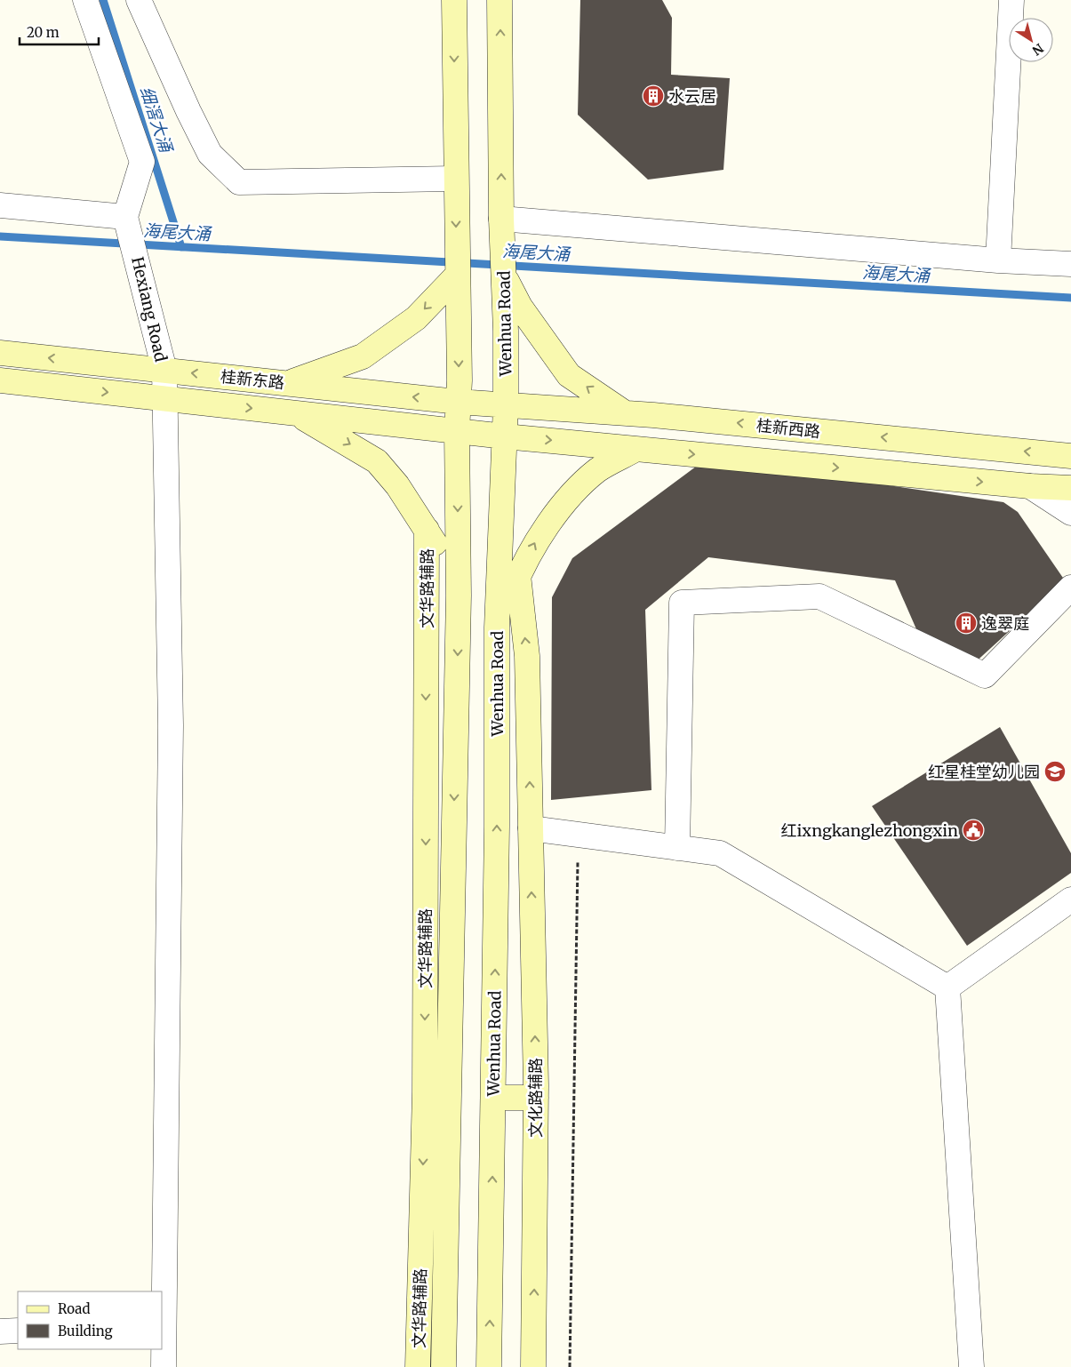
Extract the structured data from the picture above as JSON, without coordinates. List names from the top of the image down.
{
  "streets": {
    "street": [
      "Hexiang Road",
      "Wenhua Road",
      "桂新东路",
      "桂新西路",
      "文华路辅路",
      "文化路辅路"
    ]
  },
  "crossings": [
    ["Hexiang Road", "桂新东路"],
    ["Wenhua Road", "桂新东路"],
    ["Wenhua Road", "桂新西路"],
    ["桂新东路", "桂新西路"]
  ],
  "water": ["细滘大涌", "海尾大涌"],
  "places": {
    "building": ["水云居", "逸翠庭"],
    "school or university": ["红星桂堂幼儿园"],
    "public building": ["红ixngkanglezhongxin"]
  },
  "legend": ["Road", "Building"],
  "scale_bar": "20 m",
  "north": "bottom right"
}
